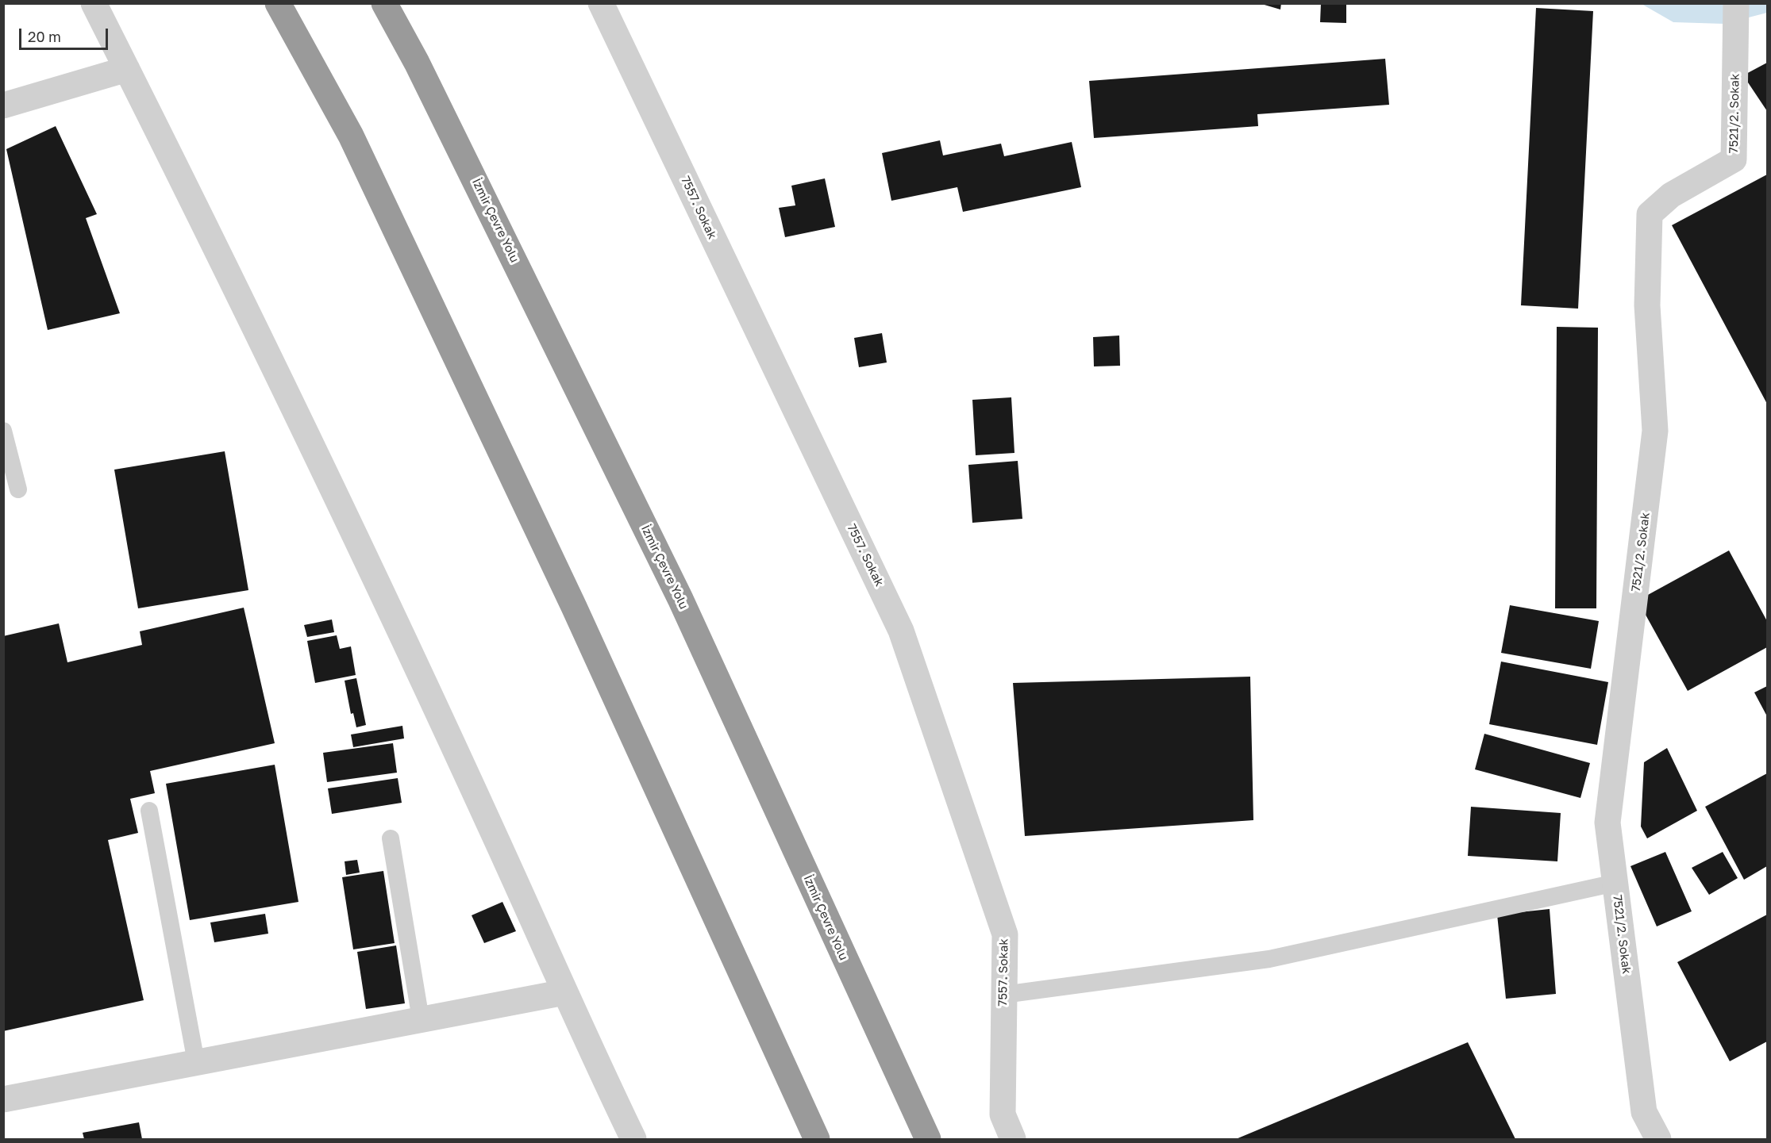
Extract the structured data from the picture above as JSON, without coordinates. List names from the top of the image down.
{
  "streets": {
    "highway": ["İzmir Çevre Yolu"],
    "street": ["7521/2. Sokak", "7557. Sokak"]
  },
  "scale_bar": "20 m"
}
